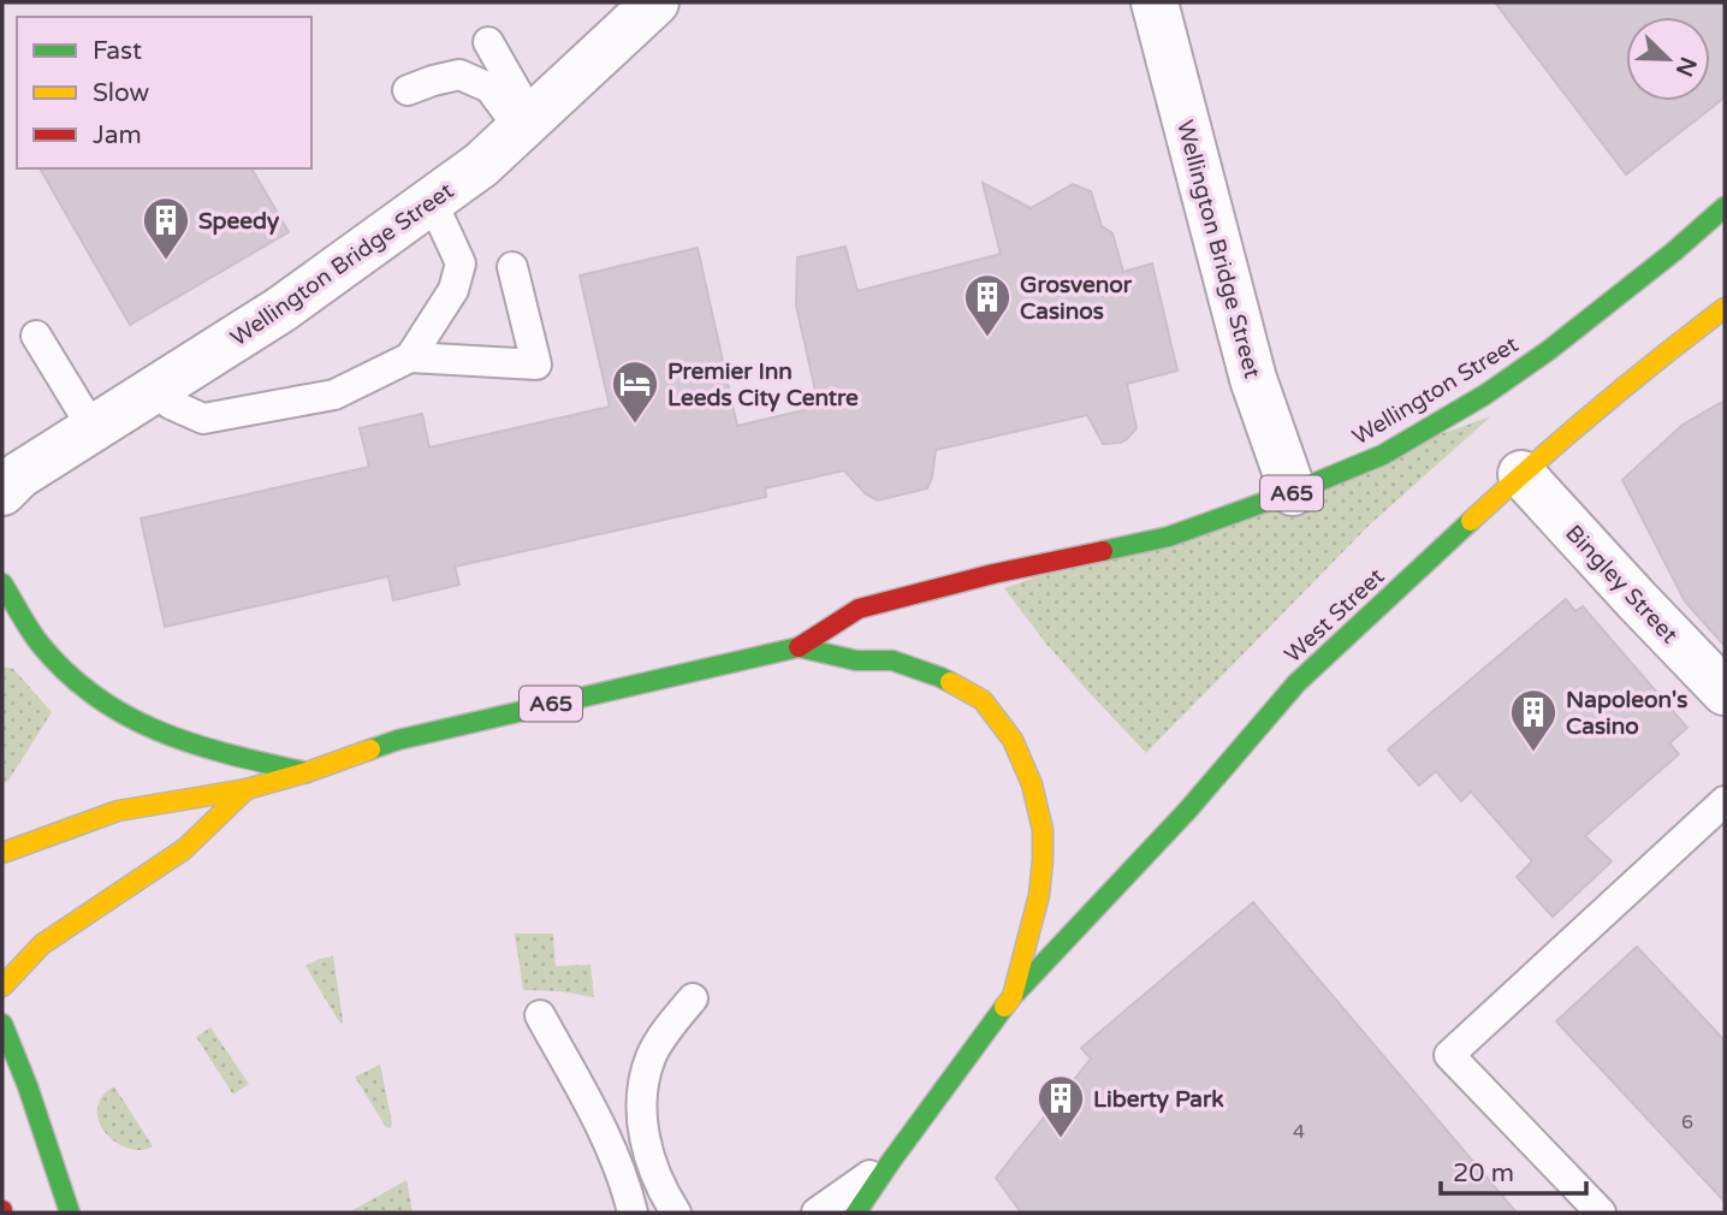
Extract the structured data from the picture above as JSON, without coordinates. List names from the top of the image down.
{
  "streets": {
    "main road": ["Wellington Street", "A65", "West Street"],
    "street": ["Wellington Bridge Street", "Bingley Street"]
  },
  "crossings": [
    ["Wellington Bridge Street", "Wellington Street"],
    ["Wellington Street", "A65"],
    ["A65", "West Street"],
    ["Bingley Street", "West Street"]
  ],
  "places": {
    "building": [
      "Speedy",
      "Grosvenor Casinos",
      "Napoleon's Casino",
      "Liberty Park"
    ],
    "hotel": ["Premier Inn Leeds City Centre"]
  },
  "house_numbers": ["6", "4"],
  "legend": ["Fast", "Slow", "Jam"],
  "scale_bar": "20 m",
  "north": "bottom right"
}
